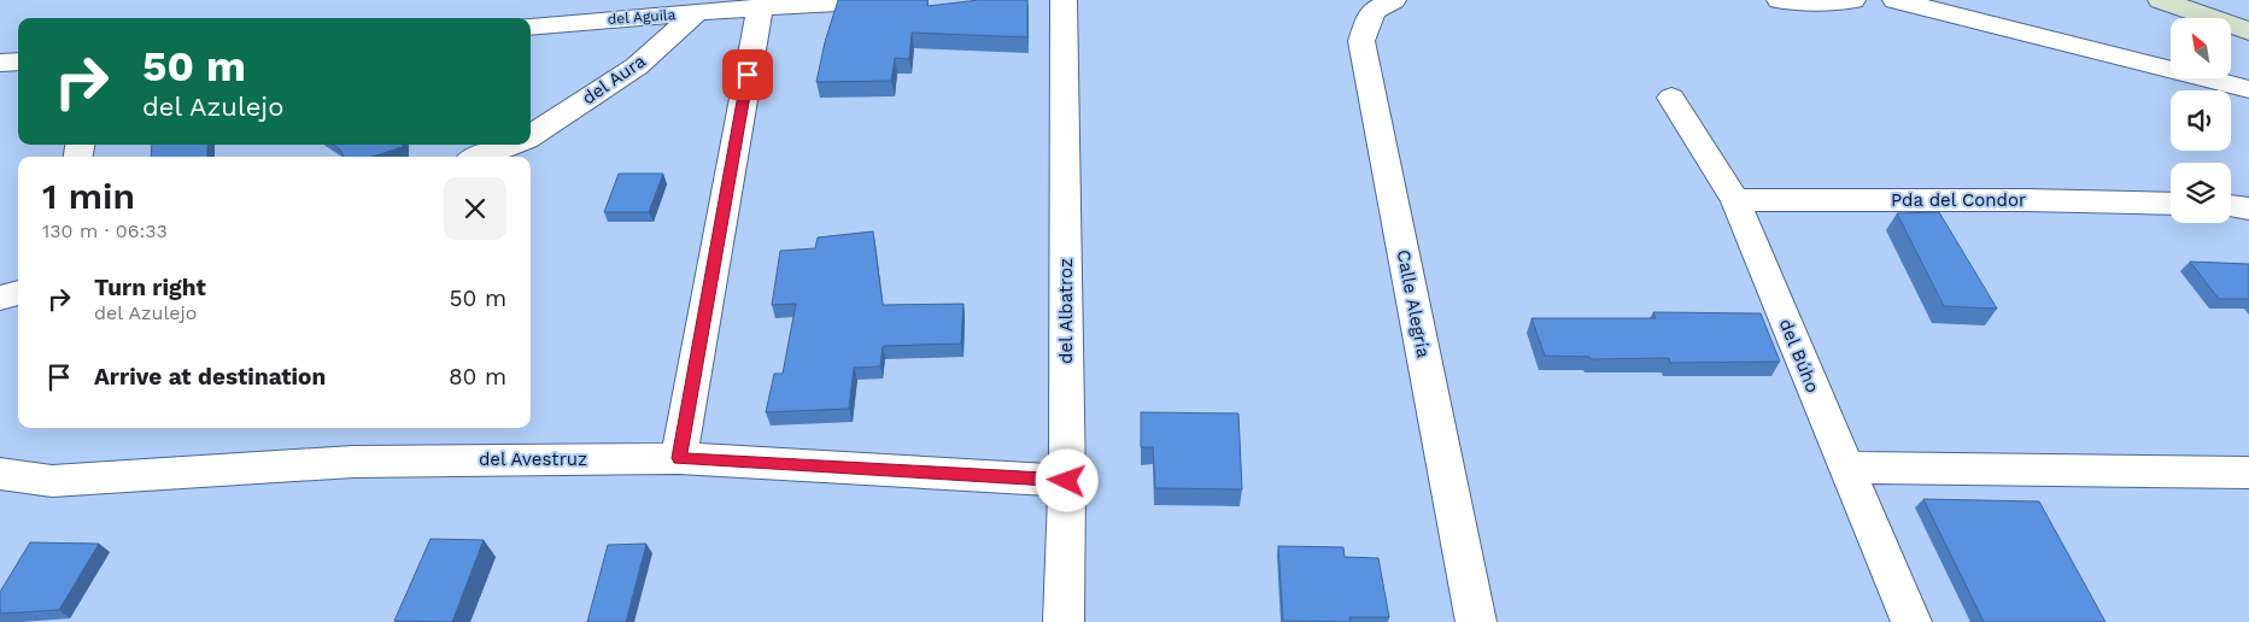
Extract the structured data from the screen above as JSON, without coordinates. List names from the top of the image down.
{
  "streets": {
    "street": [
      "del Aguila",
      "del Aura",
      "Pda del Condor",
      "Calle Alegría",
      "del Albatroz",
      "del Búho",
      "del Avestruz"
    ]
  },
  "crossings": [
    ["del Aguila", "del Aura"],
    ["Pda del Condor", "del Búho"],
    ["del Albatroz", "del Avestruz"]
  ],
  "north": "top left",
  "page": {
    "turn": ["50 m", "del Azulejo"],
    "heading": ["1 min", "130 m · 06:33"],
    "list": [
      {
        "name": "Turn right",
        "note": "del Azulejo",
        "value": "50 m"
      },
      {
        "name": "Arrive at destination",
        "value": "80 m"
      }
    ]
  }
}
